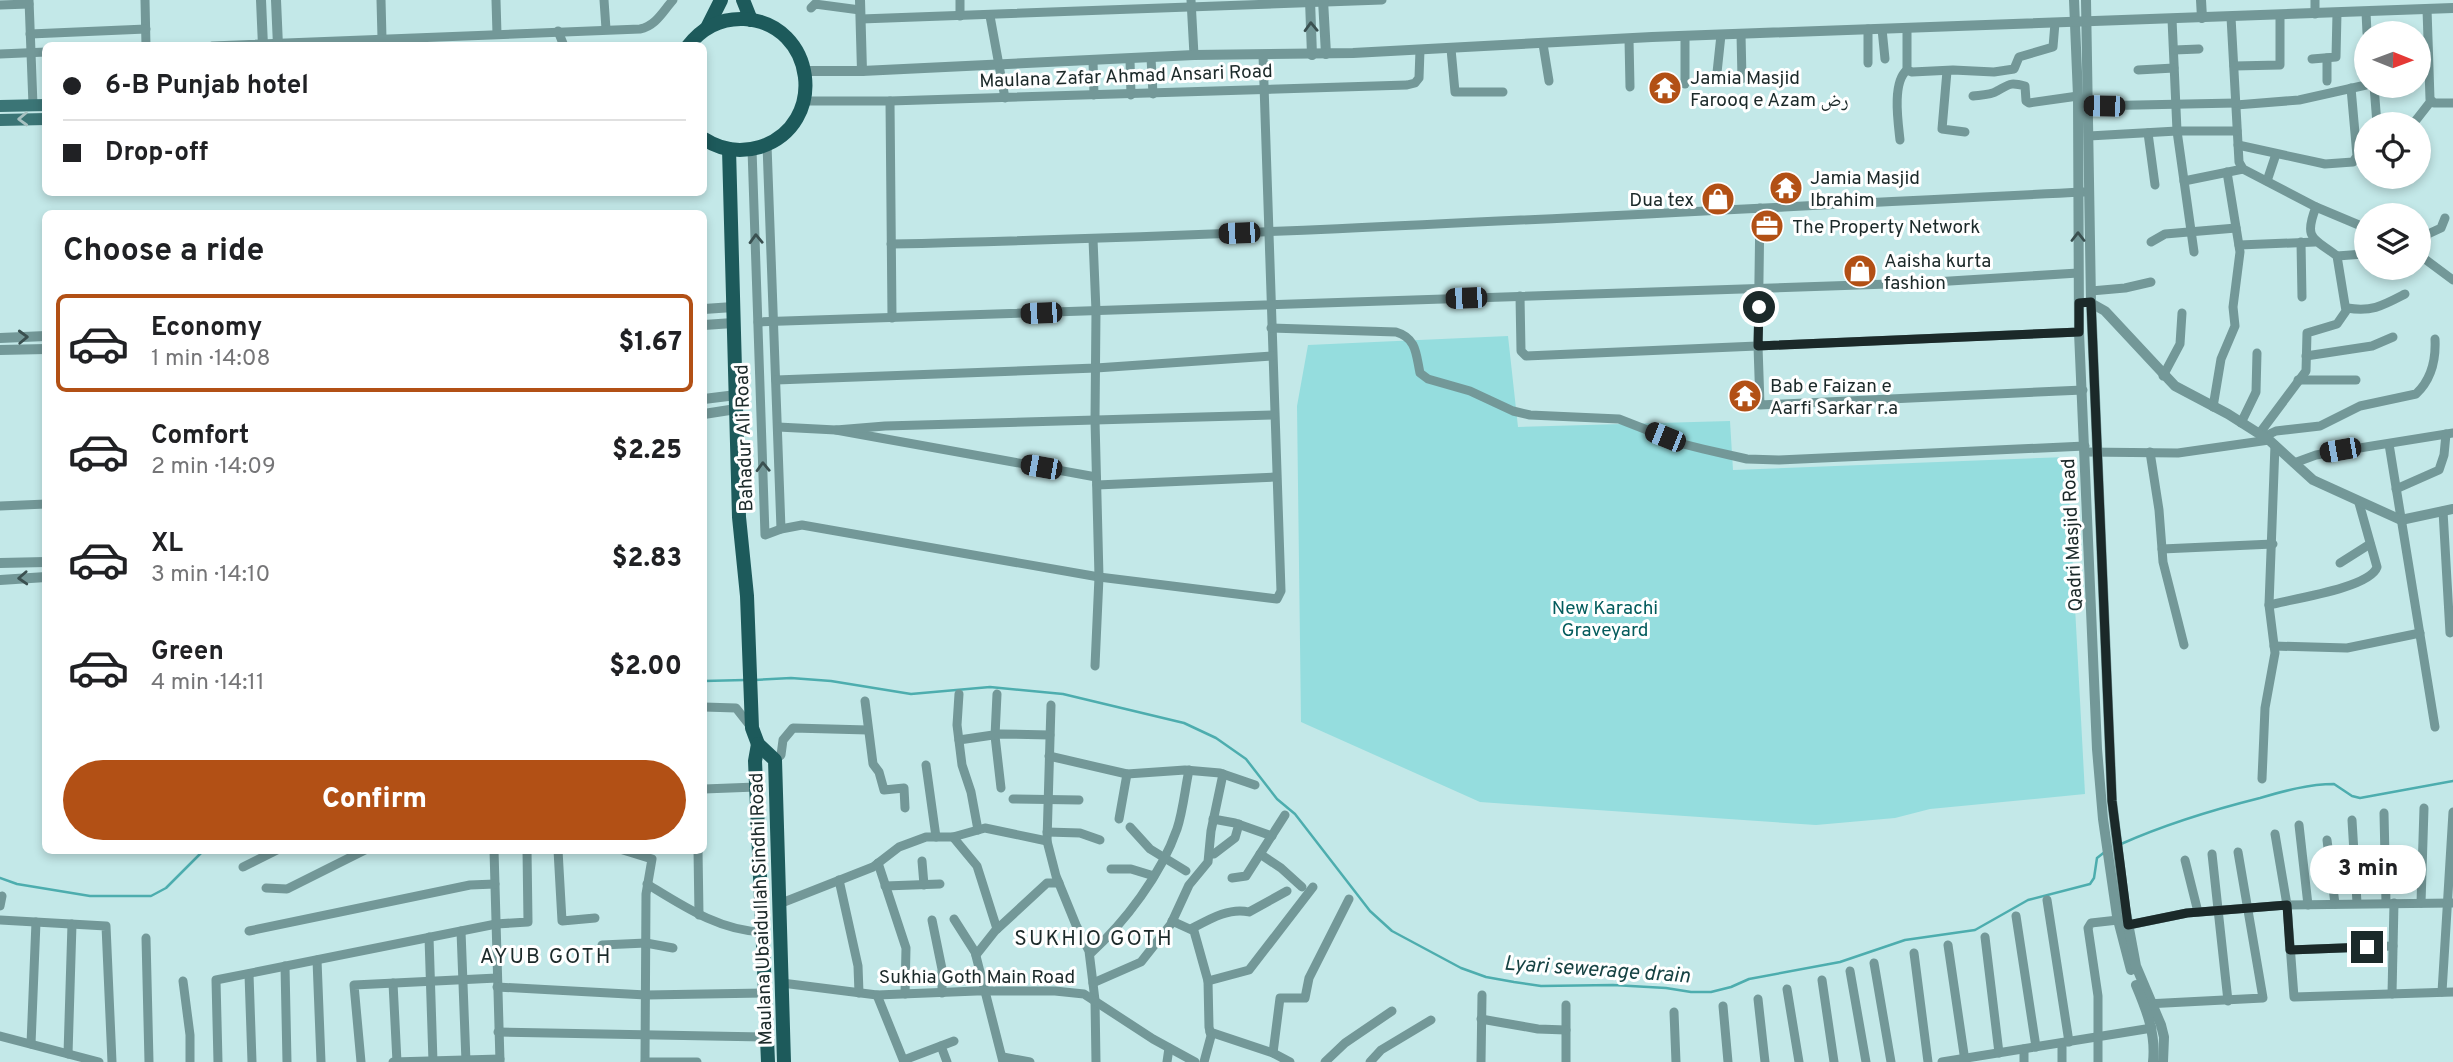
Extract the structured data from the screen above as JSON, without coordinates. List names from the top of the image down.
{
  "streets": {
    "main road": ["Maulana Ubaidullah Sindhi Road"],
    "street": [
      "Maulana Zafar Ahmad Ansari Road",
      "Bahadur Ali Road",
      "Qadri Masjid Road",
      "Sukhia Goth Main Road"
    ]
  },
  "crossings": [
    ["Maulana Zafar Ahmad Ansari Road", "Qadri Masjid Road"],
    ["Maulana Ubaidullah Sindhi Road", "Sukhia Goth Main Road"]
  ],
  "districts": ["SUKHIO GOTH", "AYUB GOTH"],
  "water": ["Lyari sewerage drain"],
  "parks": ["New Karachi Graveyard"],
  "places": {
    "temple": ["Jamia Masjid Farooq e Azam رض", "Jamia Masjid Ibrahim", "Bab e Faizan e Aarfi Sarkar r.a"],
    "shop": ["Dua tex", "Aaisha kurta fashion"],
    "office": ["The Property Network"]
  },
  "north": "right",
  "page": {
    "banner": ["6-B Punjab hotel", "Drop-off"],
    "heading": "Choose a ride",
    "list": [
      {
        "name": "Economy",
        "note": "1 min · 14:08",
        "value": "$1.67"
      },
      {
        "name": "Comfort",
        "note": "2 min · 14:09",
        "value": "$2.25"
      },
      {
        "name": "XL",
        "note": "3 min · 14:10",
        "value": "$2.83"
      },
      {
        "name": "Green",
        "note": "4 min · 14:11",
        "value": "$2.00"
      }
    ],
    "buttons": "Confirm",
    "bubble": "3 min"
  }
}
